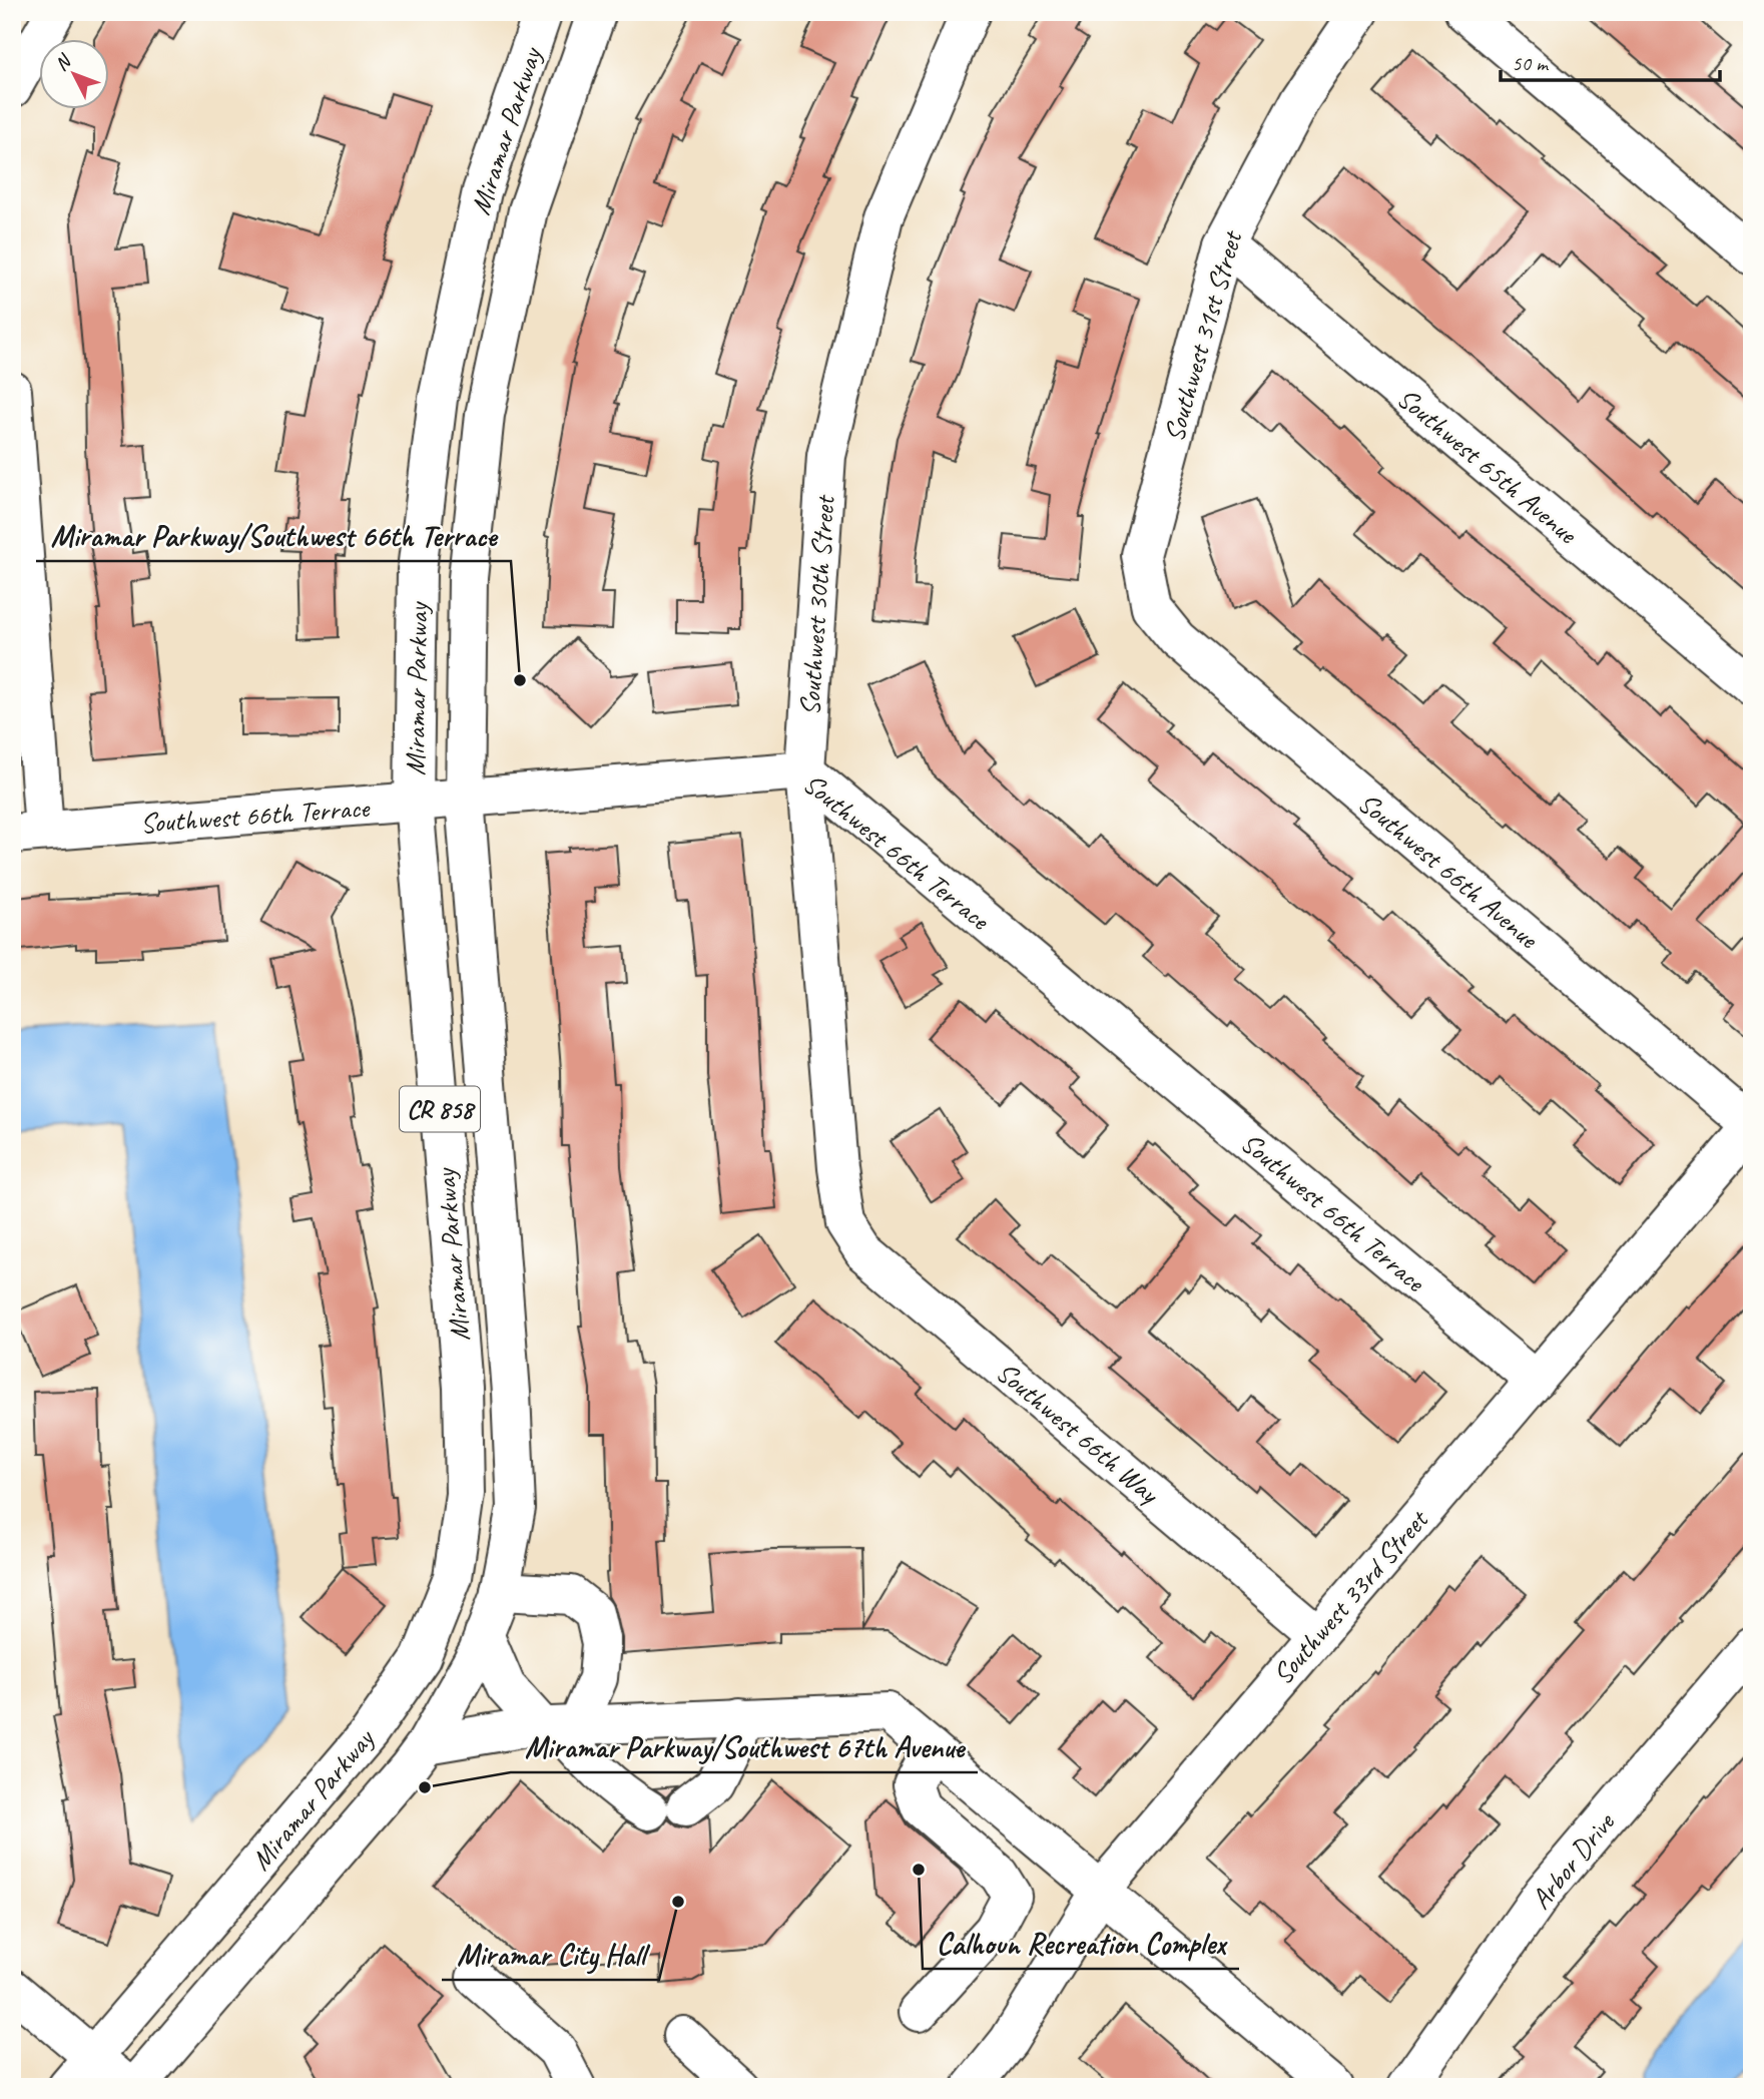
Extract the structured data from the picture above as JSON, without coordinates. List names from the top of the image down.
{
  "streets": {
    "street": [
      "Miramar Parkway",
      "Southwest 31st Street",
      "Southwest 65th Avenue",
      "Southwest 30th Street",
      "Southwest 66th Terrace",
      "Southwest 66th Avenue",
      "CR 858",
      "Southwest 66th Way",
      "Southwest 33rd Street",
      "Arbor Drive"
    ]
  },
  "crossings": [
    ["Miramar Parkway", "Southwest 66th Terrace"],
    ["Southwest 31st Street", "Southwest 65th Avenue"],
    ["Southwest 31st Street", "Southwest 66th Avenue"],
    ["Southwest 30th Street", "Southwest 66th Terrace"],
    ["Southwest 30th Street", "Southwest 66th Way"],
    ["Southwest 66th Terrace", "Southwest 33rd Street"],
    ["Southwest 66th Avenue", "Southwest 33rd Street"],
    ["Southwest 66th Way", "Southwest 33rd Street"]
  ],
  "places": [
    "Miramar Parkway/Southwest 66th Terrace",
    "Miramar Parkway/Southwest 67th Avenue",
    "Calhoun Recreation Complex",
    "Miramar City Hall"
  ],
  "scale_bar": "50 m",
  "north": "top left"
}
